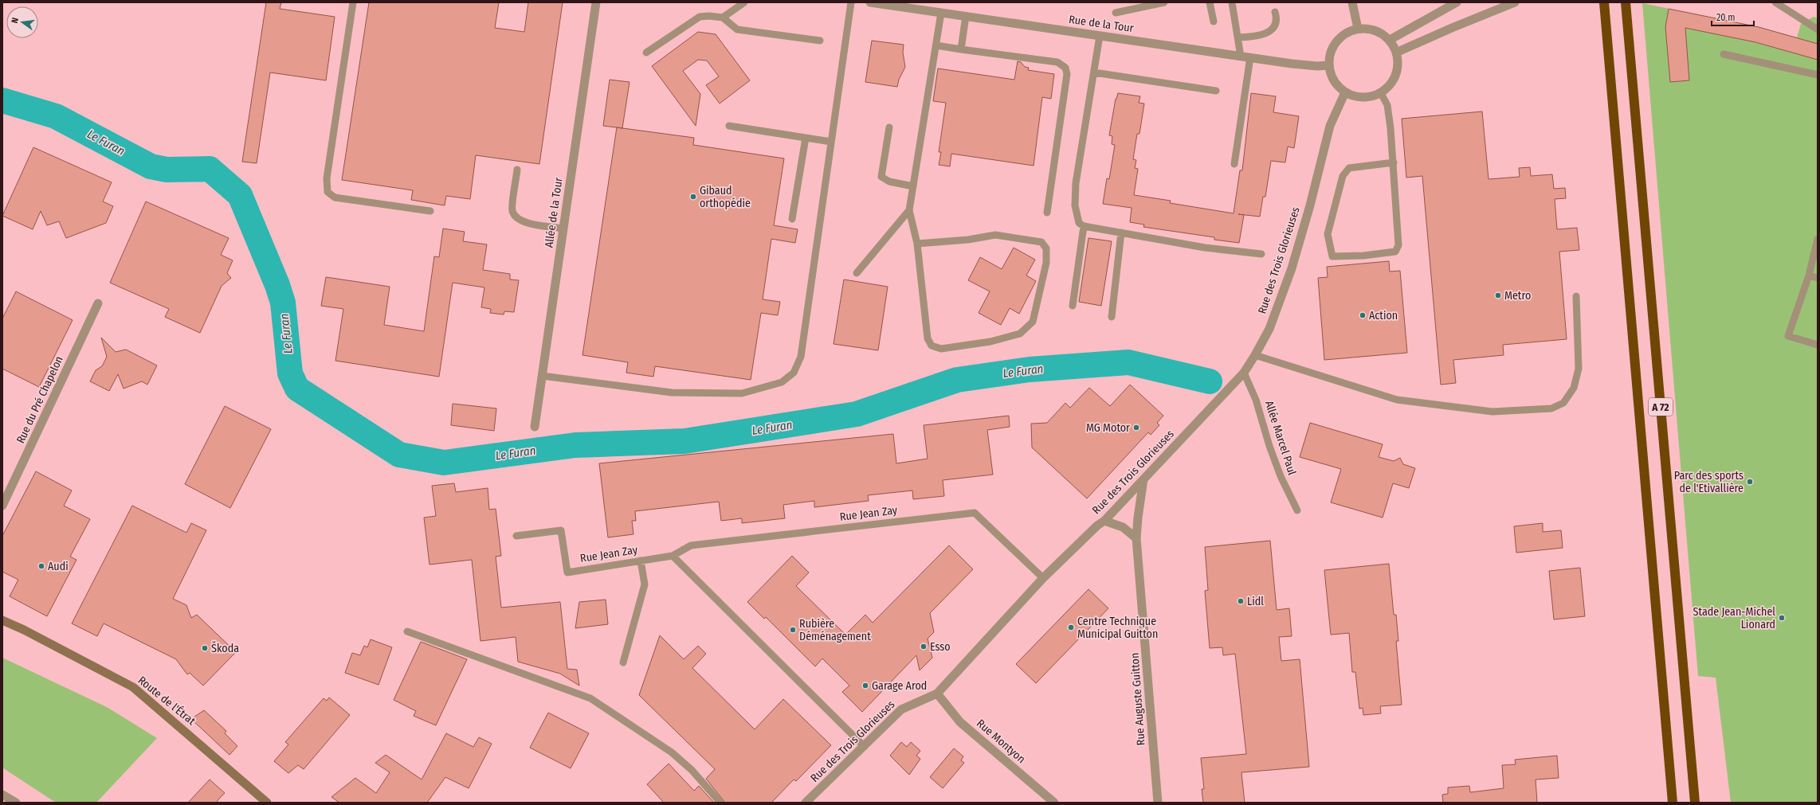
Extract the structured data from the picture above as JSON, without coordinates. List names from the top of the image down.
{
  "streets": {
    "highway": ["A 72"],
    "main road": ["Route de l'Étrat"],
    "street": [
      "Rue de la Tour",
      "Allée de la Tour",
      "Rue des Trois Glorieuses",
      "Rue du Pré Chapelon",
      "Rue Auguste Guitton",
      "Rue Montyon"
    ],
    "lane": ["Allée Marcel Paul", "Rue Jean Zay"]
  },
  "crossings": [
    ["Rue de la Tour", "Rue des Trois Glorieuses"],
    ["Rue des Trois Glorieuses", "Allée Marcel Paul"],
    ["Rue des Trois Glorieuses", "Rue Jean Zay"],
    ["Rue des Trois Glorieuses", "Rue Auguste Guitton"],
    ["Rue des Trois Glorieuses", "Rue Montyon"]
  ],
  "water": ["Le Furan"],
  "places": [
    "Gibaud orthopédie",
    "Metro",
    "Action",
    "MG Motor",
    "Parc des sports de l'Etivallière",
    "Audi",
    "Lidl",
    "Stade Jean-Michel Lionard",
    "Centre Technique Municipal Guitton",
    "Rubière Déménagement",
    "Esso",
    "Škoda",
    "Garage Arod"
  ],
  "scale_bar": "20 m",
  "north": "left"
}
